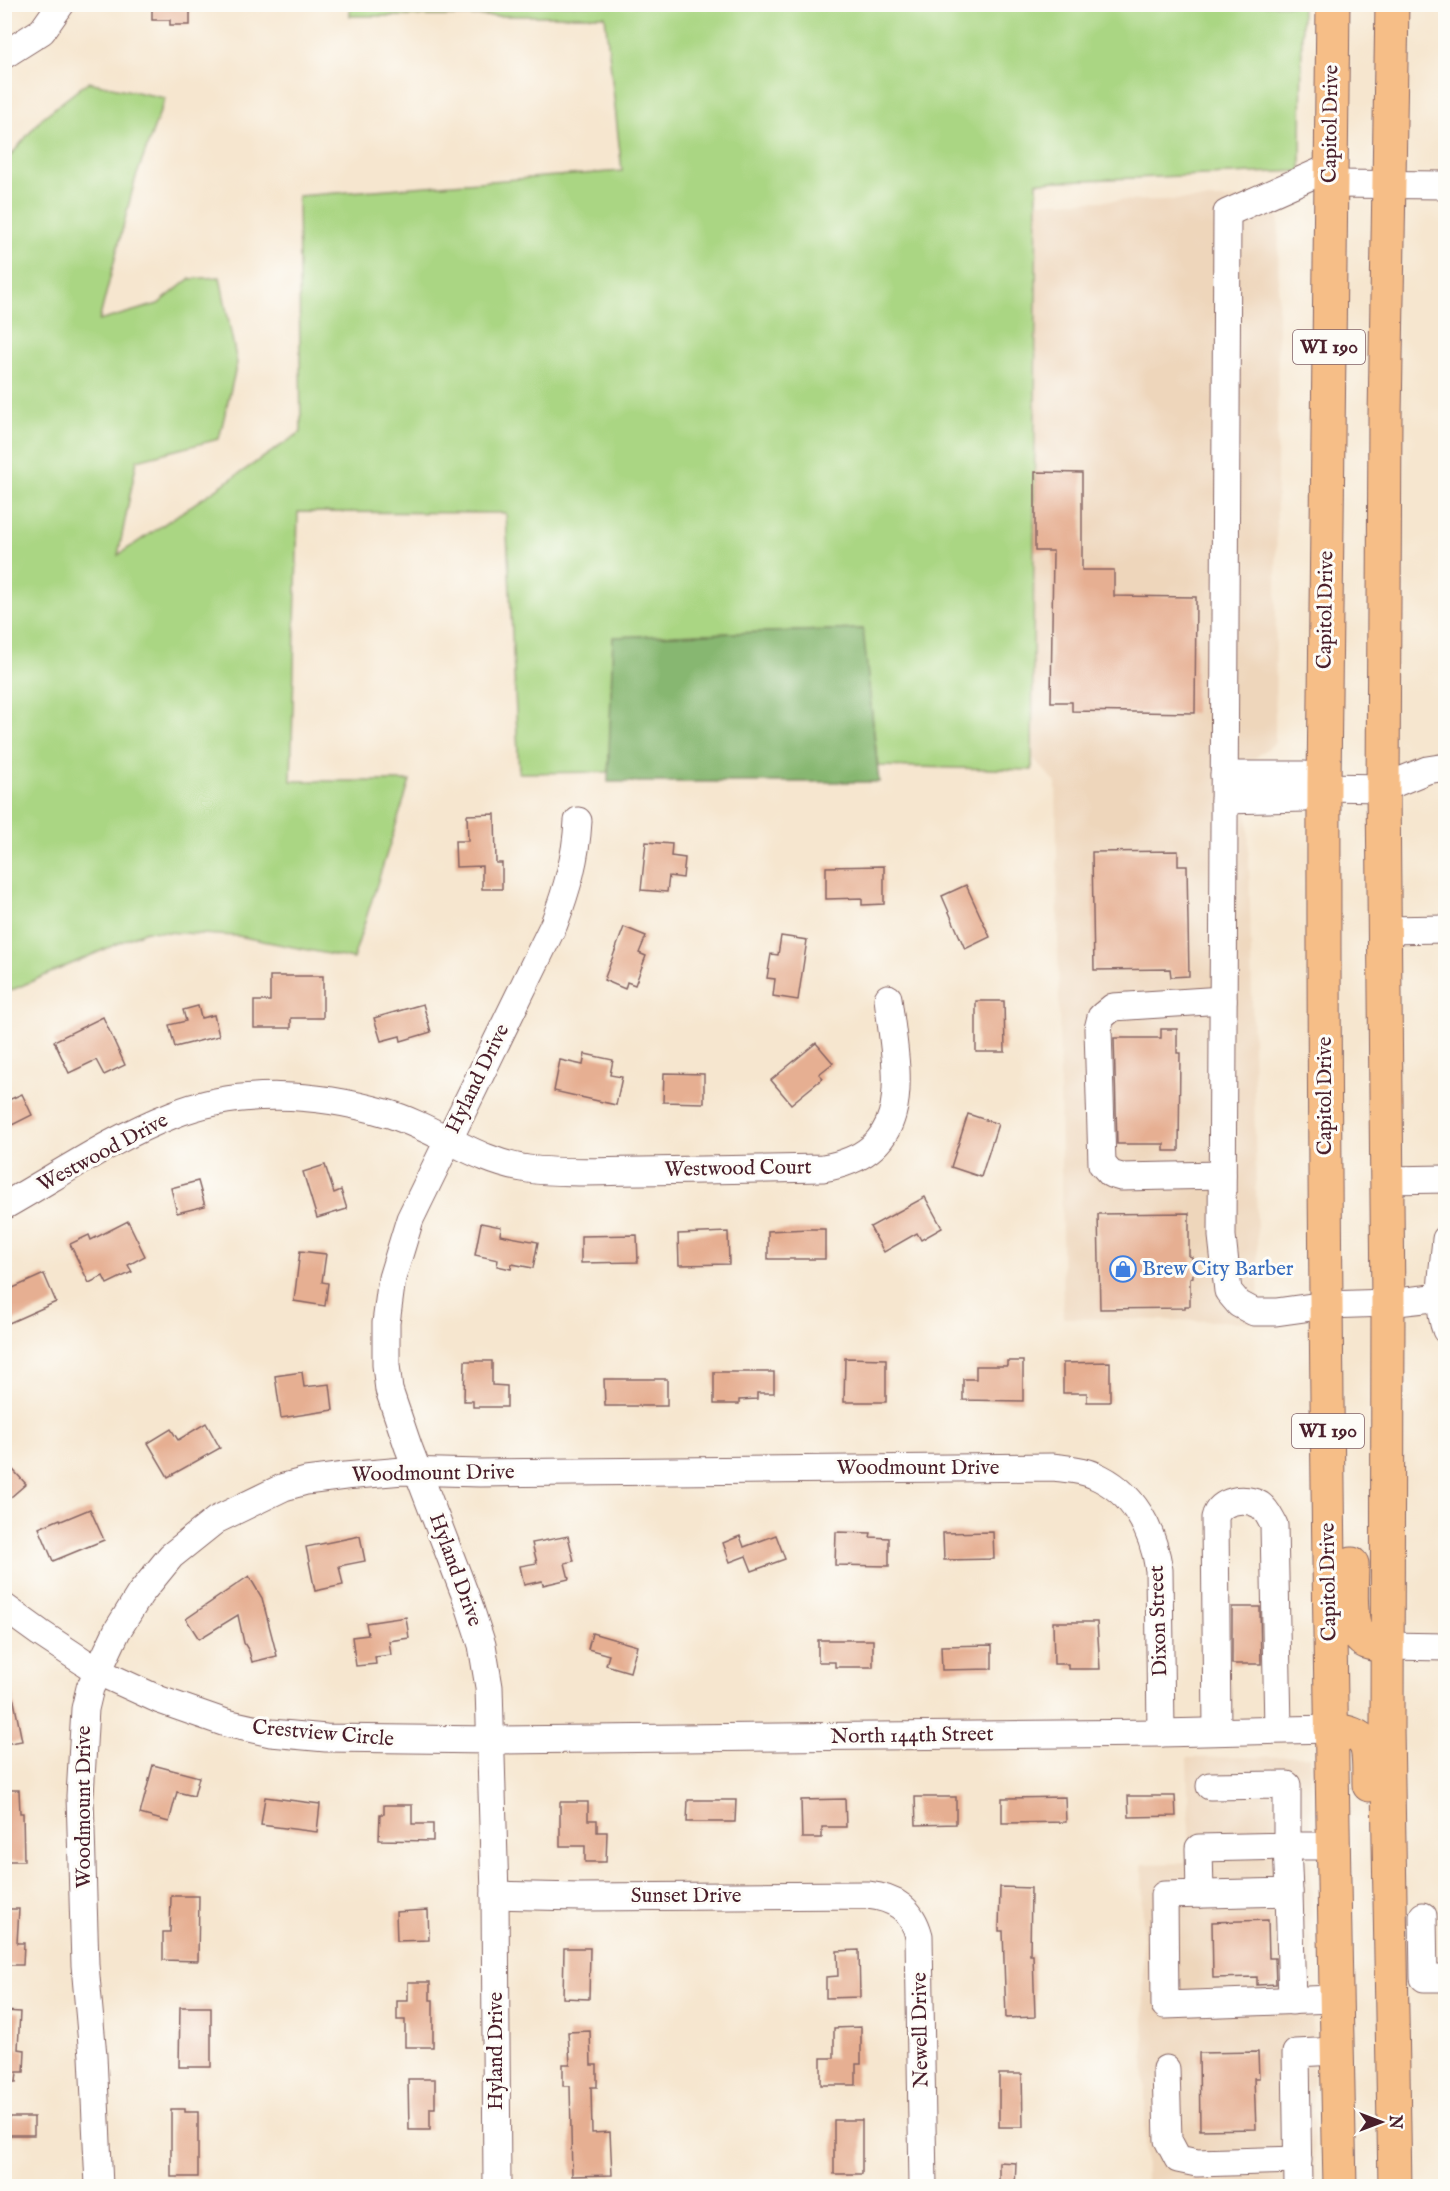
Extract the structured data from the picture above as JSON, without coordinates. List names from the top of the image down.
{
  "streets": {
    "main road": ["Capitol Drive", "WI 190"],
    "street": [
      "Hyland Drive",
      "Westwood Drive",
      "Westwood Court",
      "Woodmount Drive",
      "Dixon Street",
      "Crestview Circle",
      "North 144th Street",
      "Sunset Drive",
      "Newell Drive"
    ]
  },
  "crossings": [
    ["Capitol Drive", "North 144th Street"],
    ["Hyland Drive", "Westwood Drive"],
    ["Hyland Drive", "Westwood Court"],
    ["Hyland Drive", "Woodmount Drive"],
    ["Hyland Drive", "Crestview Circle"],
    ["Hyland Drive", "North 144th Street"],
    ["Hyland Drive", "Sunset Drive"],
    ["Westwood Drive", "Westwood Court"],
    ["Woodmount Drive", "Dixon Street"],
    ["Woodmount Drive", "Crestview Circle"],
    ["Dixon Street", "North 144th Street"],
    ["Crestview Circle", "North 144th Street"],
    ["Sunset Drive", "Newell Drive"]
  ],
  "places": {
    "shop": ["Brew City Barber"]
  },
  "north": "right"
}
